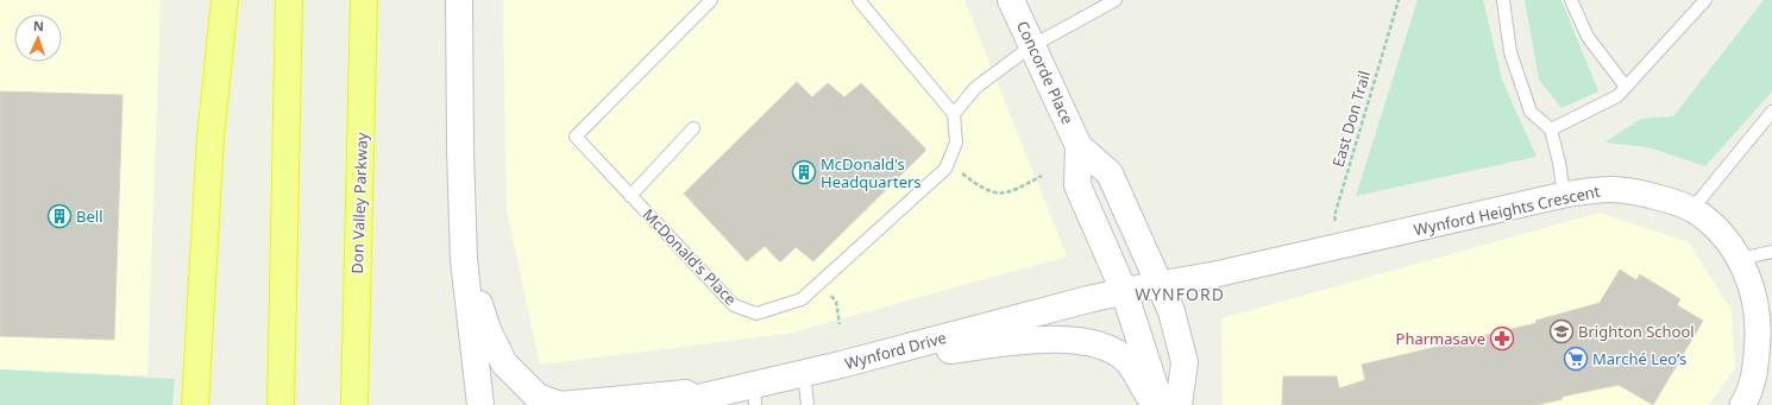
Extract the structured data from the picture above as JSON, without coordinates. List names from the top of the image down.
{
  "streets": {
    "highway": ["Don Valley Parkway"],
    "street": ["Concorde Place", "Wynford Heights Crescent", "Wynford Drive"],
    "lane": ["McDonald's Place"],
    "path": ["East Don Trail"]
  },
  "crossings": [
    ["Concorde Place", "Wynford Heights Crescent"],
    ["Concorde Place", "Wynford Drive"],
    ["East Don Trail", "Wynford Heights Crescent"],
    ["Wynford Heights Crescent", "Wynford Drive"]
  ],
  "districts": ["WYNFORD"],
  "places": {
    "building": ["McDonald's Headquarters", "Bell"],
    "school or university": ["Brighton School"],
    "pharmacy": ["Pharmasave"],
    "supermarket": ["Marché Leo’s"]
  },
  "north": "top"
}
